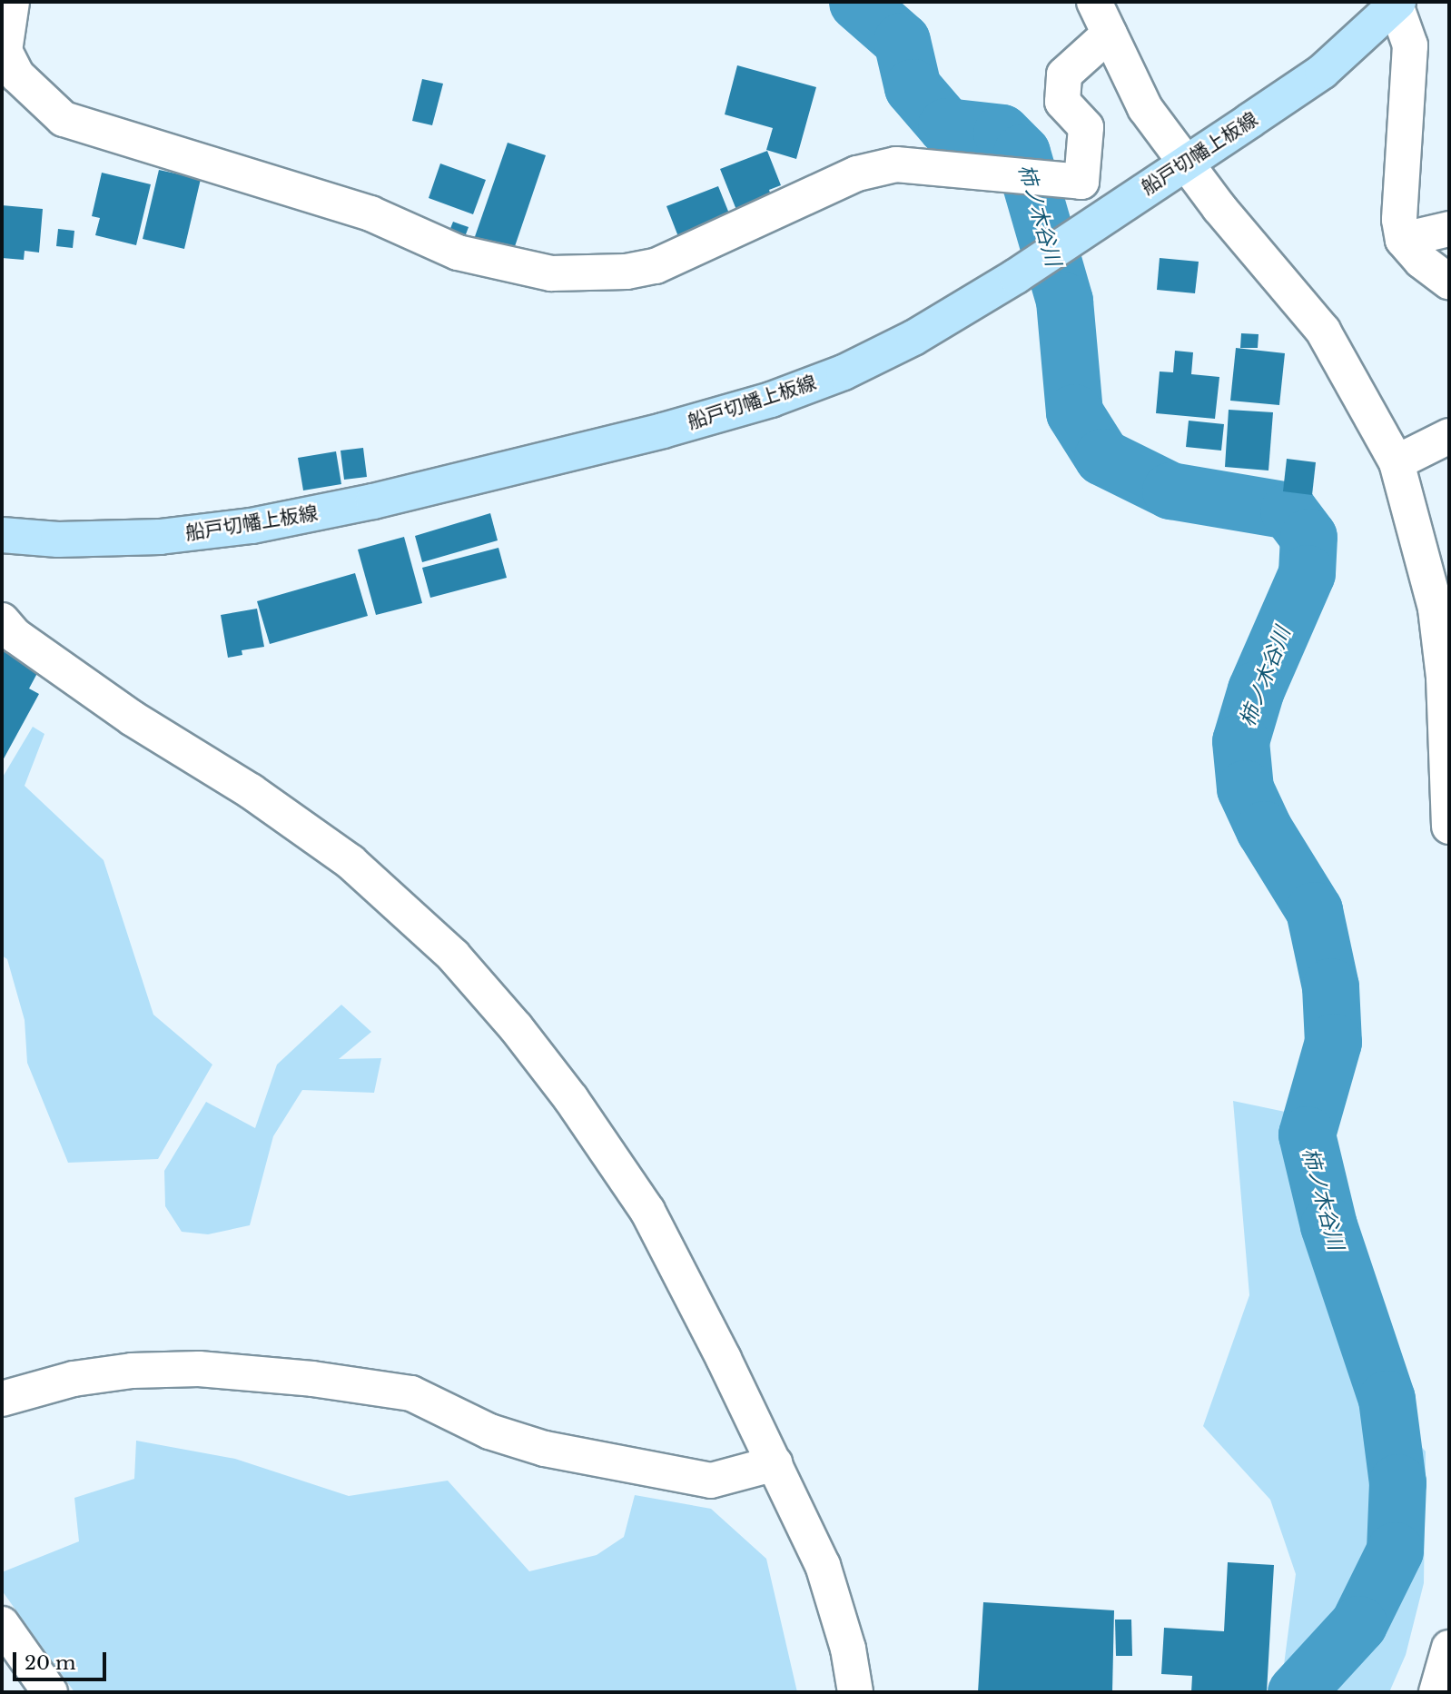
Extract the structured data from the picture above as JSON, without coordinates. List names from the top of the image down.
{
  "streets": {
    "main road": ["船戸切幡上板線"]
  },
  "water": ["柿ノ木谷川"],
  "scale_bar": "20 m"
}
